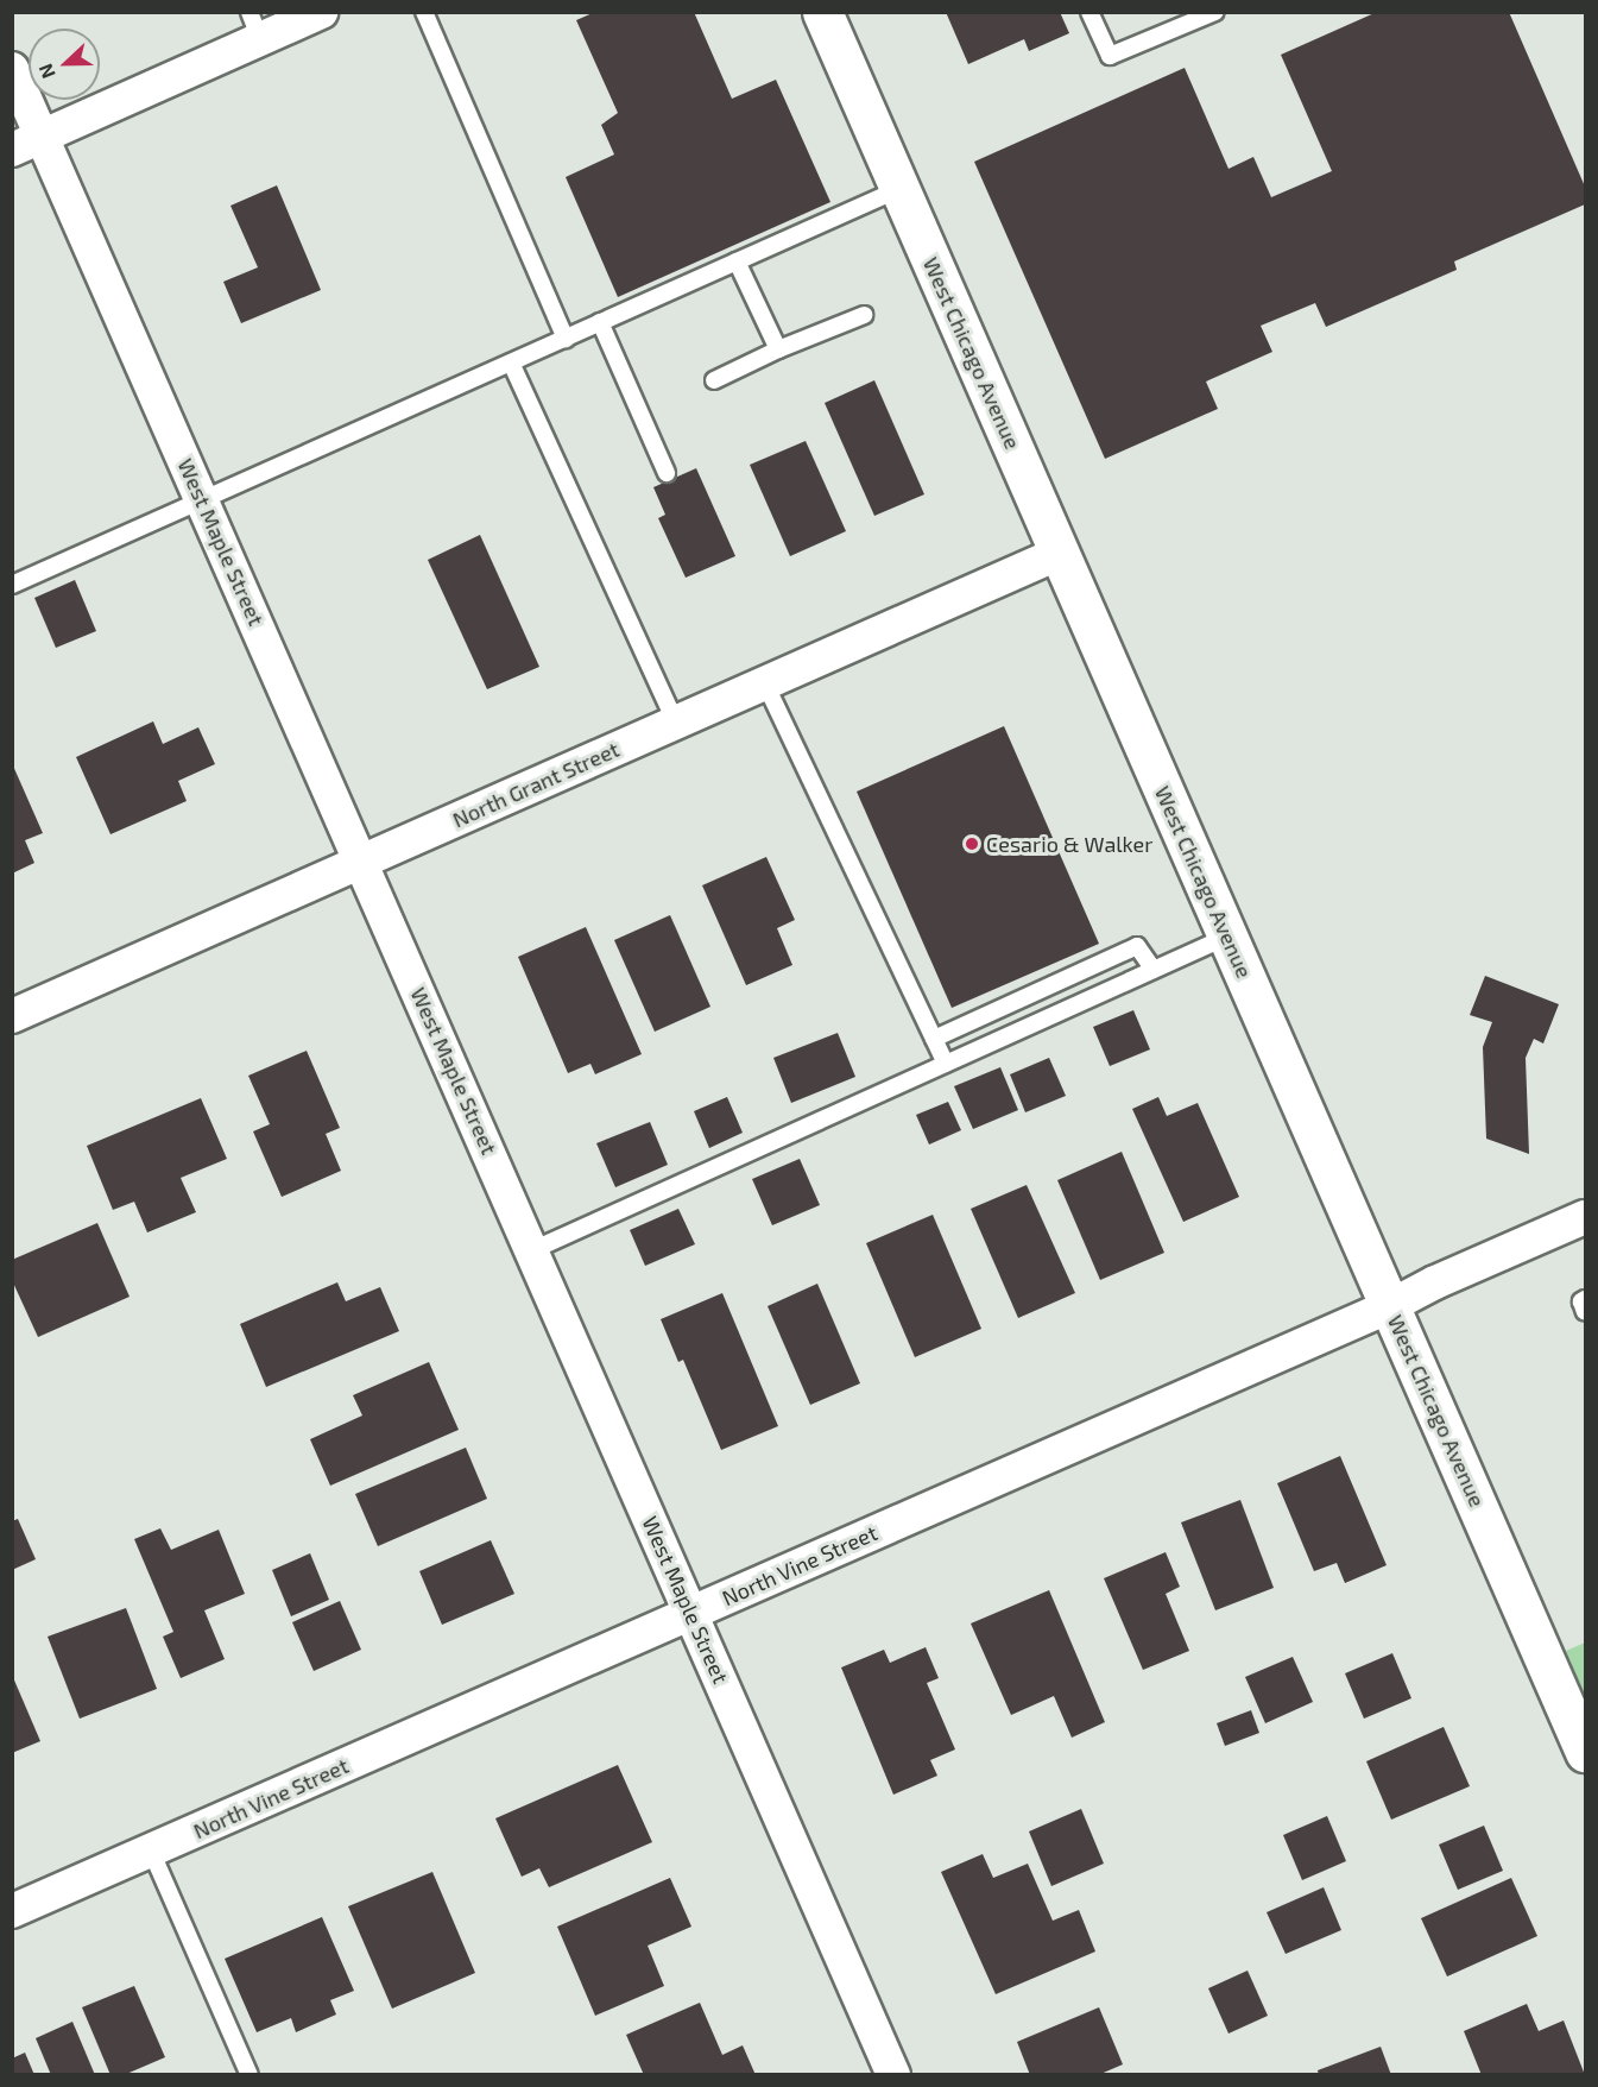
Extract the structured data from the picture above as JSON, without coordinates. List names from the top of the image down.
{
  "streets": {
    "main road": ["West Chicago Avenue"],
    "street": ["West Maple Street", "North Grant Street", "North Vine Street"]
  },
  "crossings": [
    ["West Chicago Avenue", "North Grant Street"],
    ["West Chicago Avenue", "North Vine Street"],
    ["West Maple Street", "North Grant Street"],
    ["West Maple Street", "North Vine Street"]
  ],
  "places": ["Cesario & Walker"],
  "north": "left"
}
